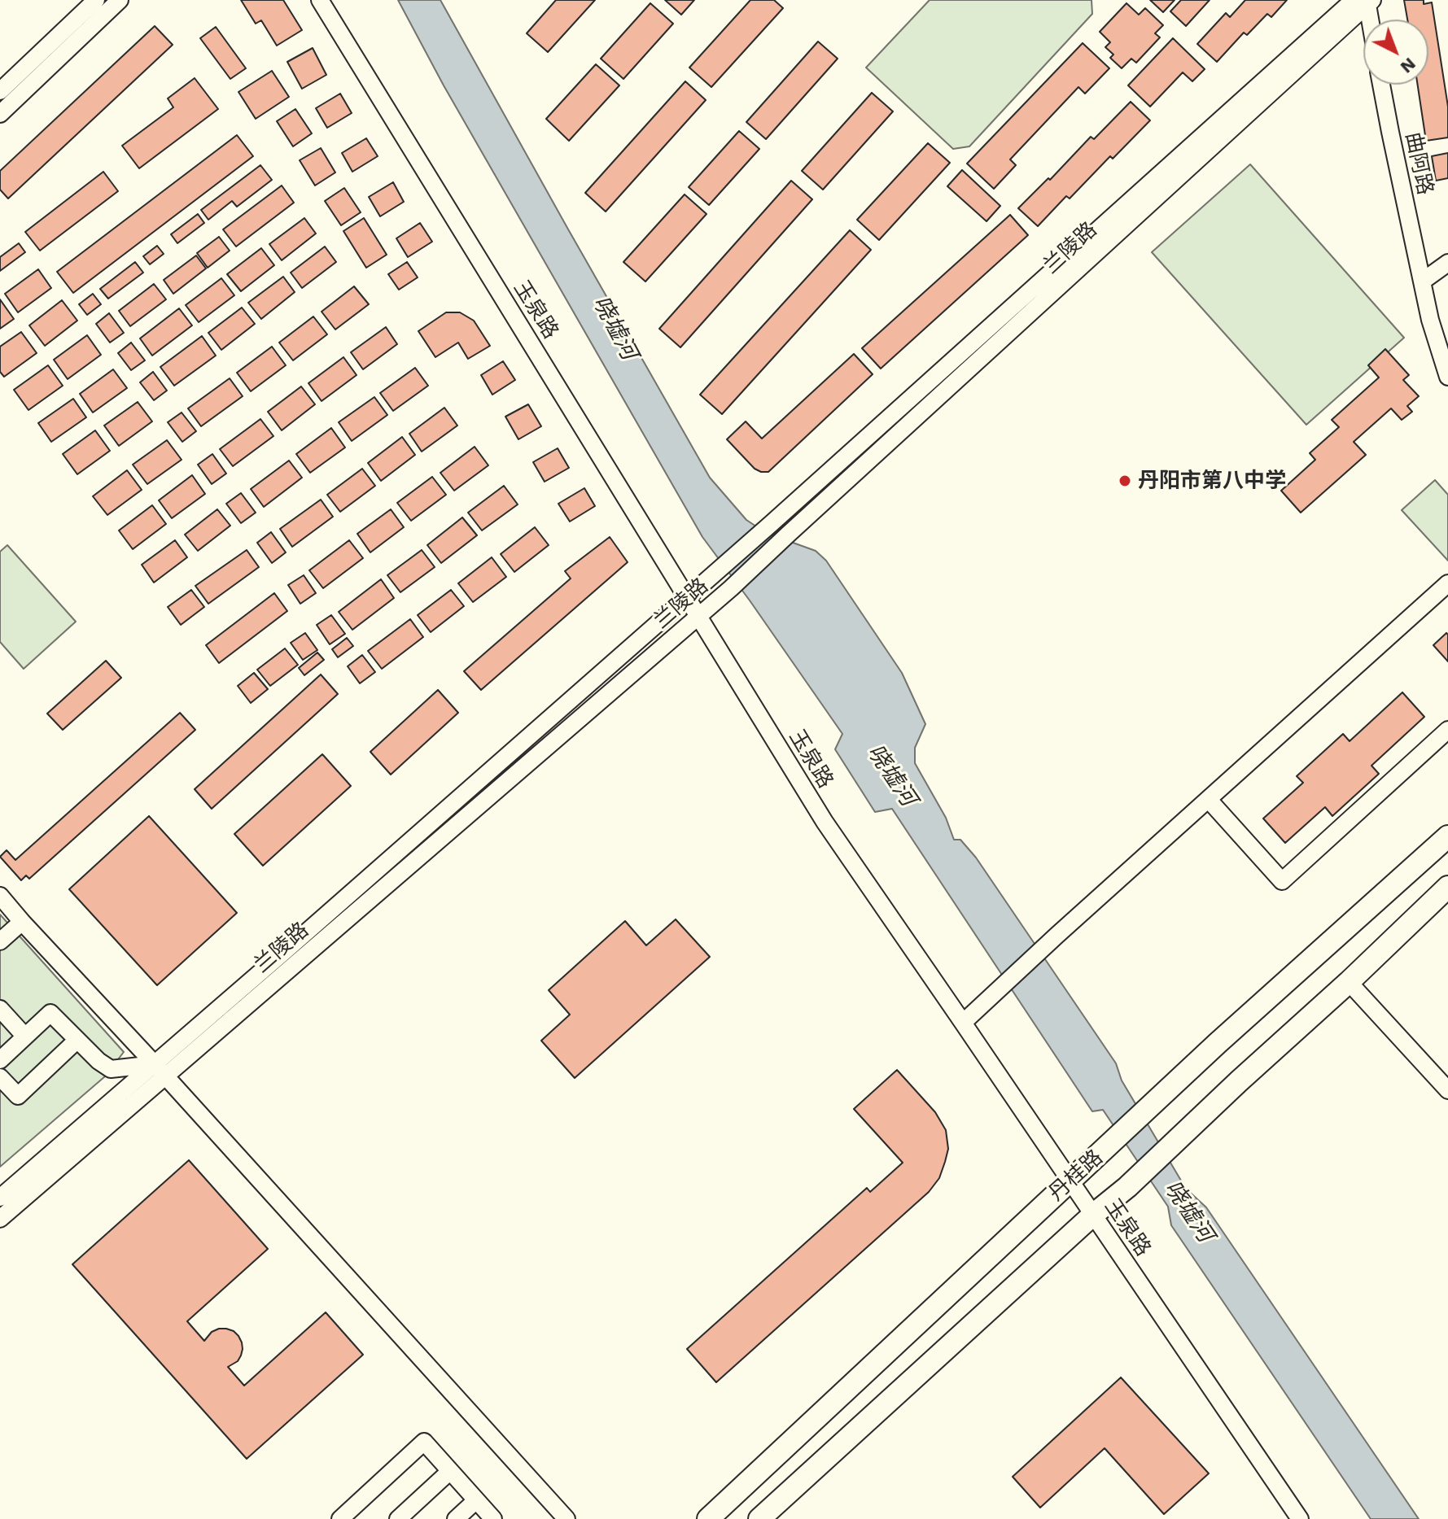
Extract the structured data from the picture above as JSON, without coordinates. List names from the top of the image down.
{
  "streets": {
    "main road": ["丹桂路"],
    "street": ["曲阿路", "兰陵路", "玉泉路"]
  },
  "crossings": [
    ["兰陵路", "玉泉路"],
    ["玉泉路", "丹桂路"]
  ],
  "water": ["哓墟河"],
  "places": ["丹阳市第八中学"],
  "north": "bottom right"
}
